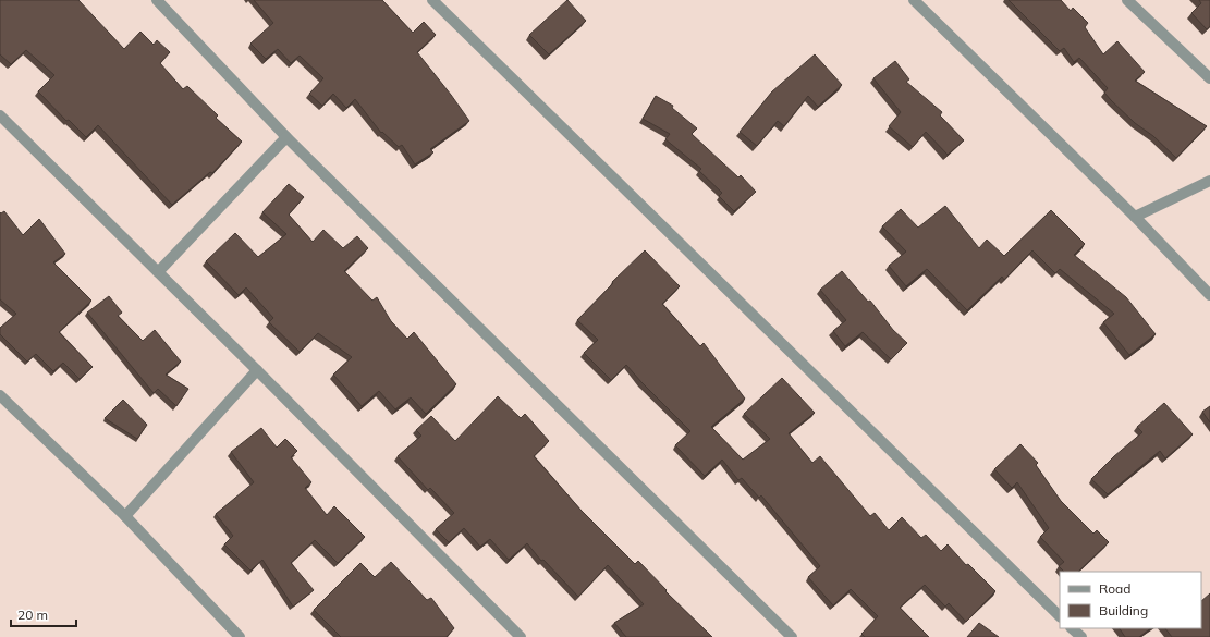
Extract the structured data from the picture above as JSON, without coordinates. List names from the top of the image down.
{
  "legend": ["Road", "Building"],
  "scale_bar": "20 m"
}
